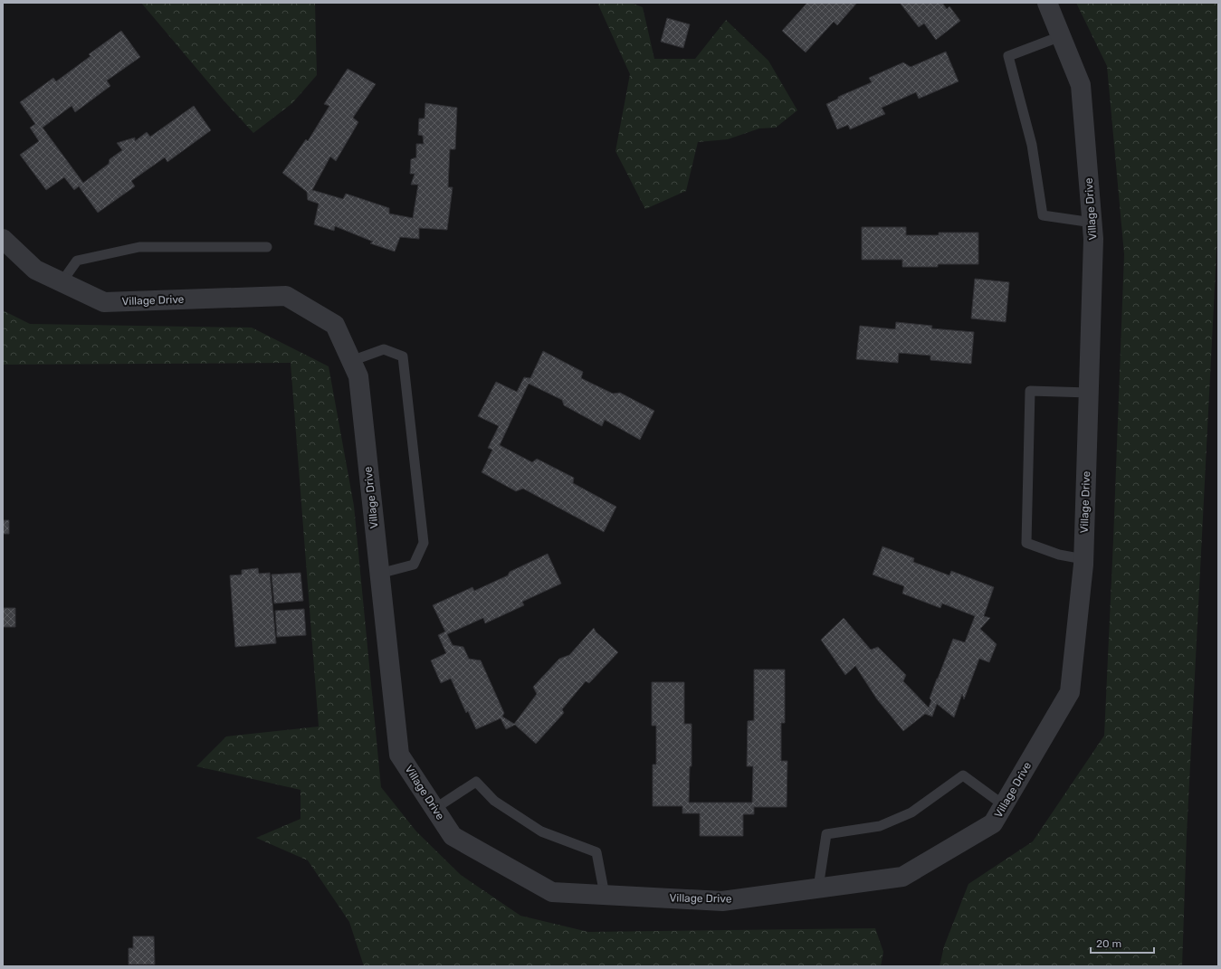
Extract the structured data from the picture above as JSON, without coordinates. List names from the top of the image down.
{
  "streets": {
    "street": ["Village Drive"]
  },
  "scale_bar": "20 m"
}
